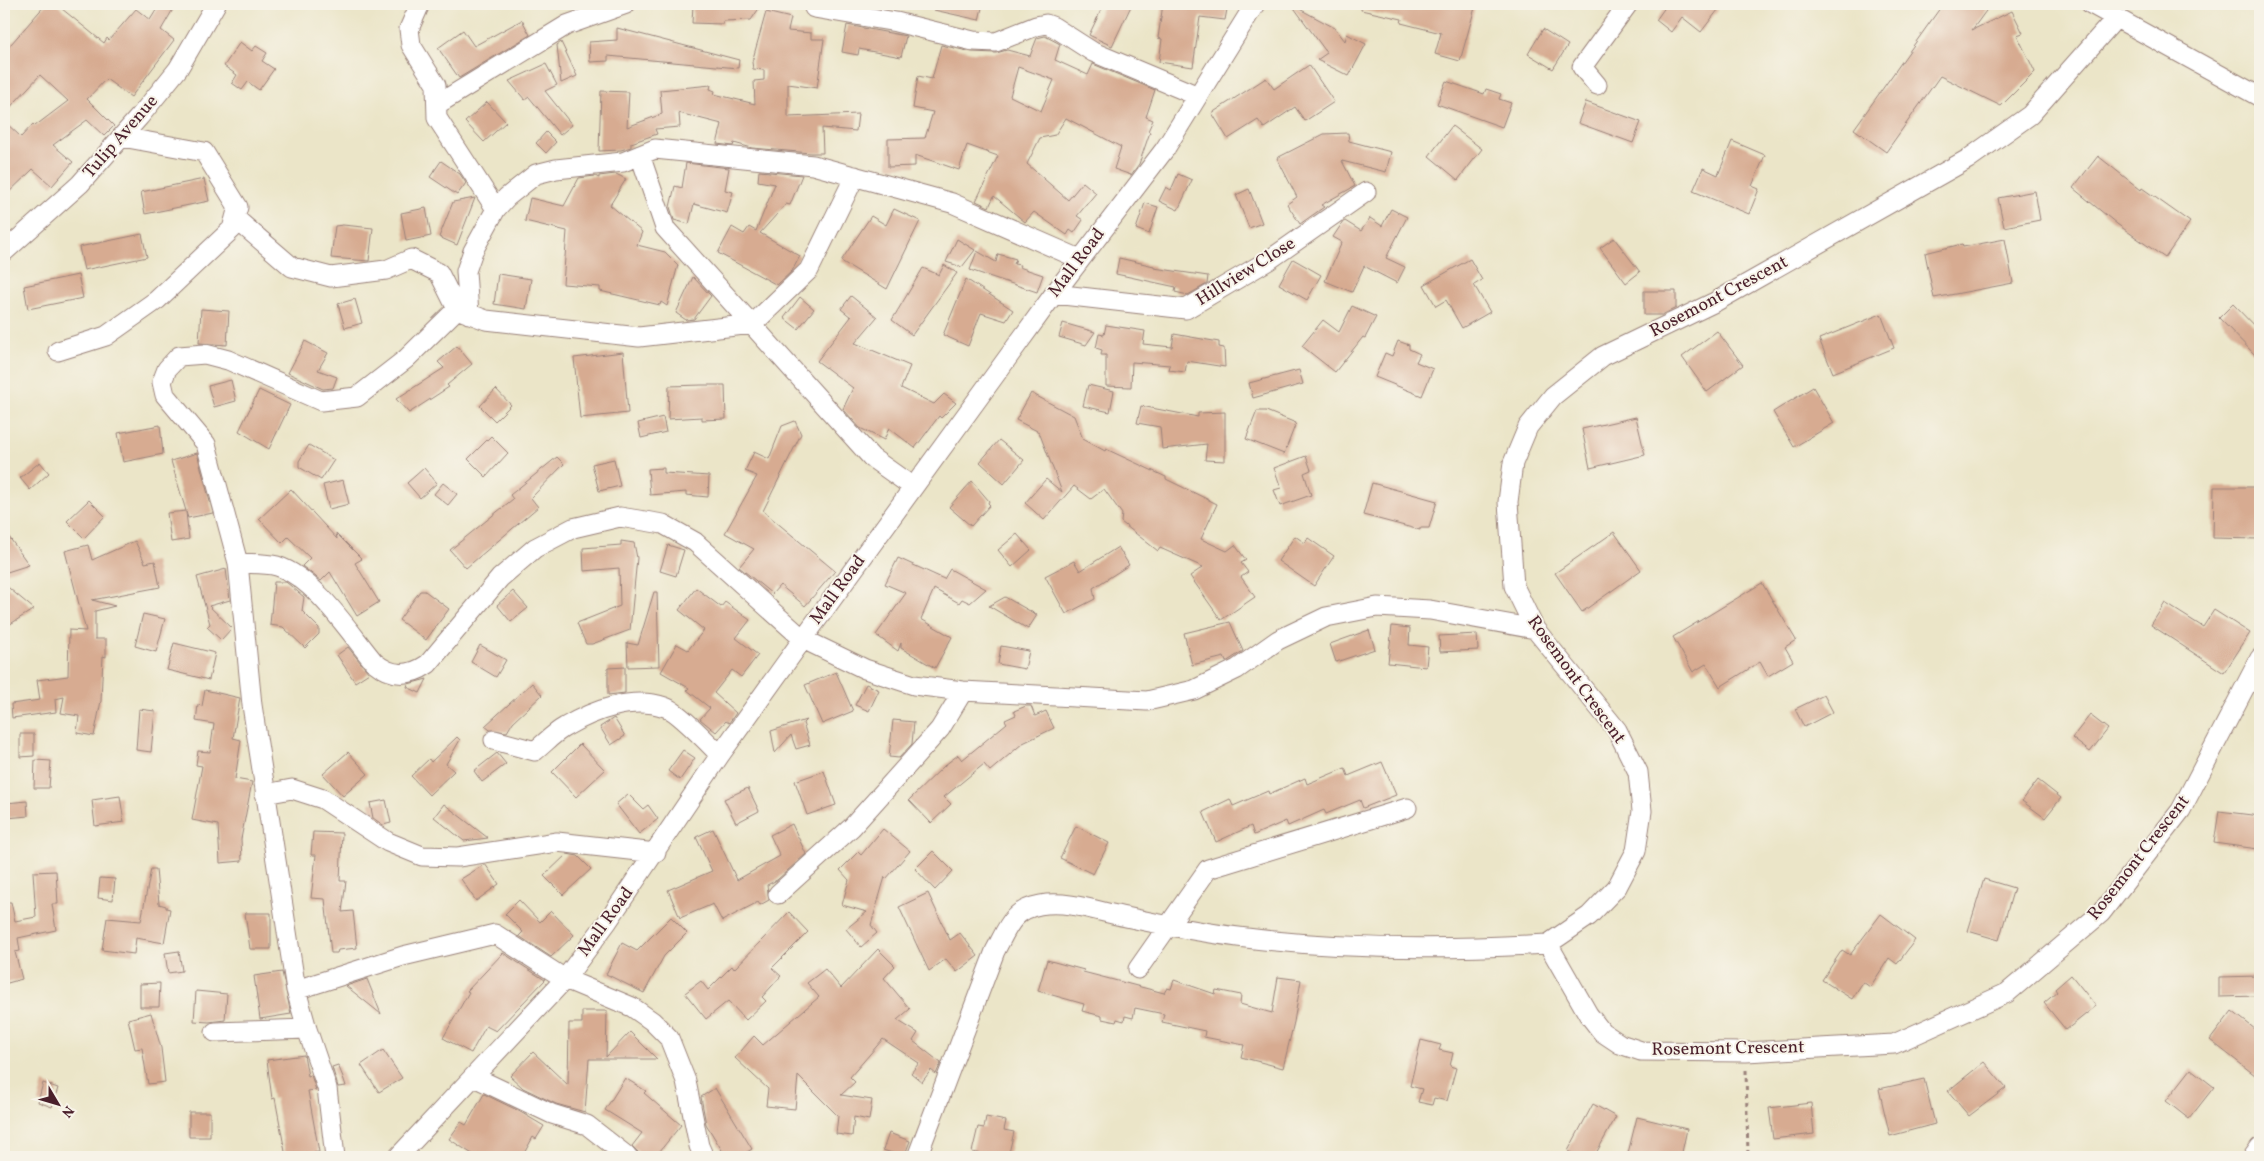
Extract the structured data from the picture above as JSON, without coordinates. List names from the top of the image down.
{
  "streets": {
    "street": [
      "Tulip Avenue",
      "Mall Road",
      "Hillview Close",
      "Rosemont Crescent"
    ]
  },
  "crossings": [
    ["Mall Road", "Hillview Close"]
  ],
  "north": "bottom right"
}
